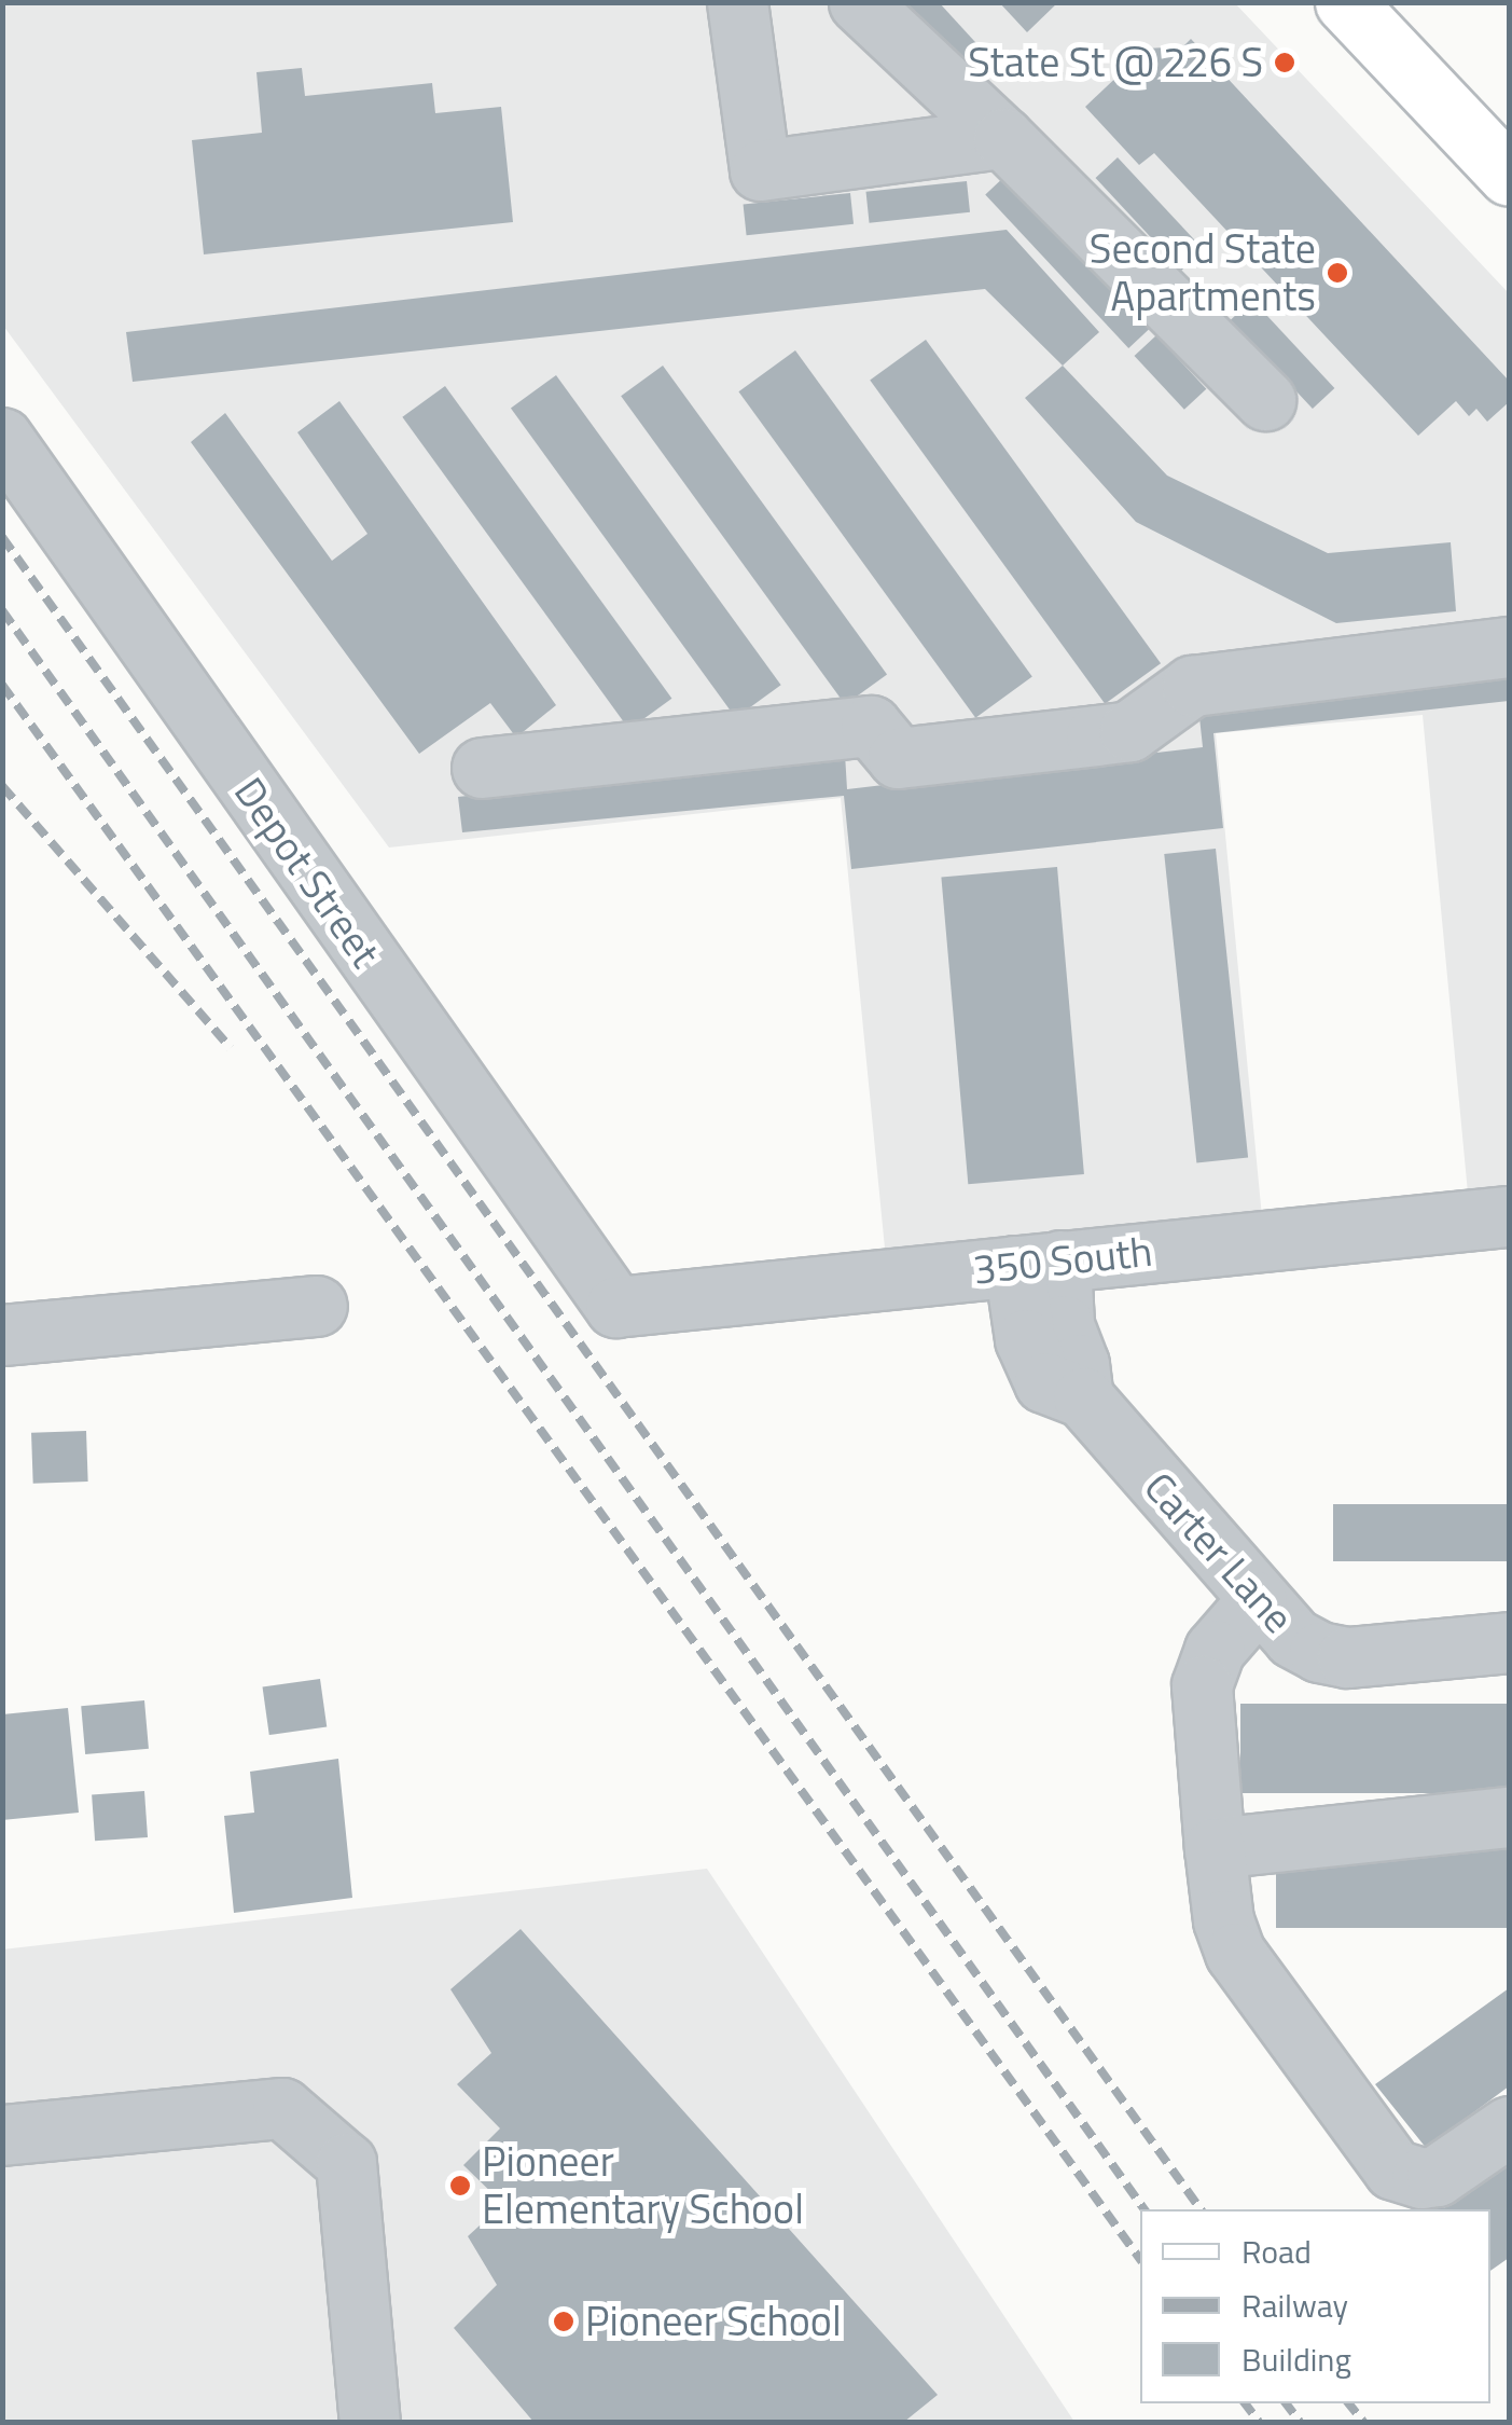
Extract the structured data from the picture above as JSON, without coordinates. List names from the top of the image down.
{
  "streets": {
    "street": ["Depot Street", "350 South", "Carter Lane"]
  },
  "crossings": [
    ["Depot Street", "350 South"],
    ["350 South", "Carter Lane"]
  ],
  "places": [
    "State St @ 226 S",
    "Second State Apartments",
    "Pioneer Elementary School",
    "Pioneer School"
  ],
  "legend": ["Road", "Railway", "Building"]
}
